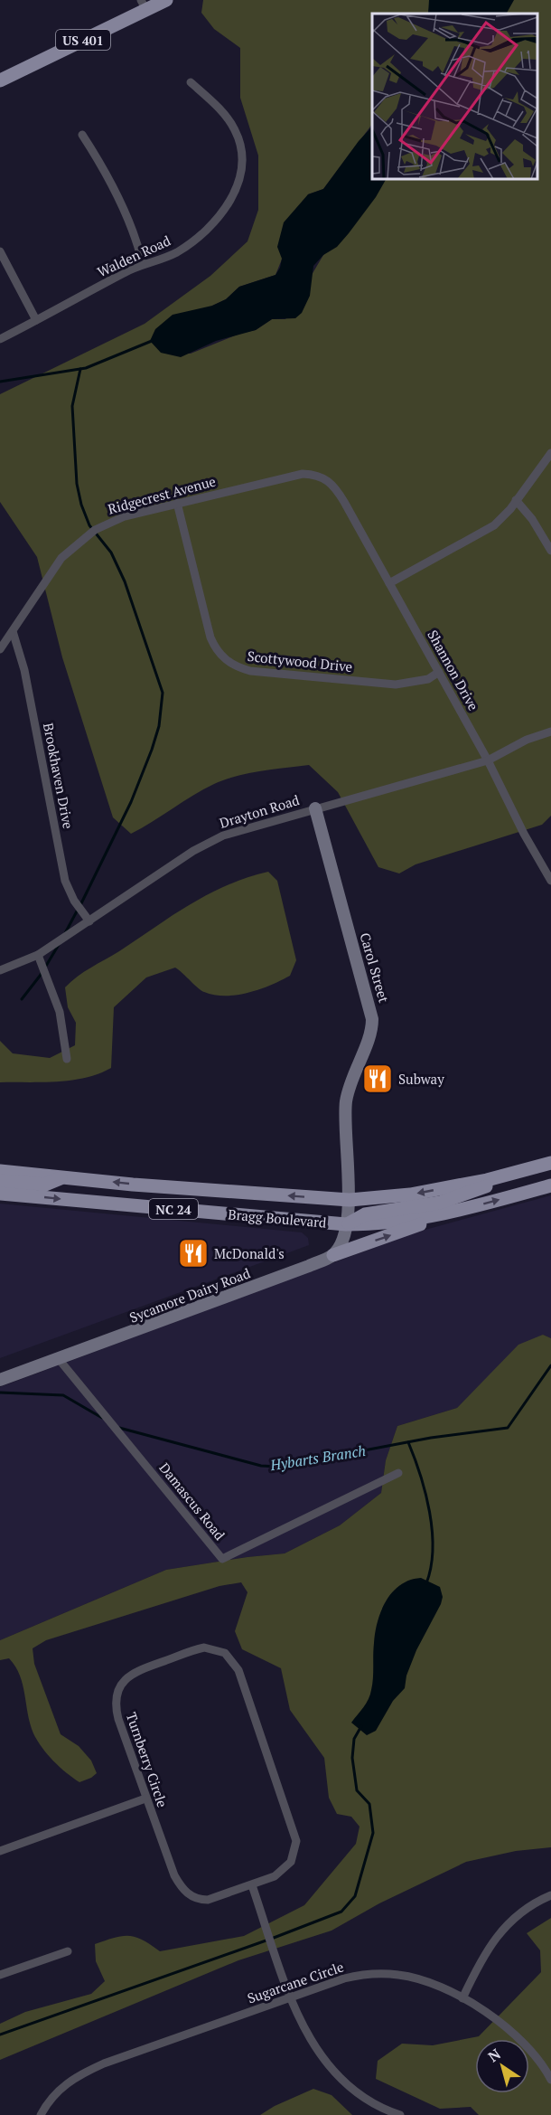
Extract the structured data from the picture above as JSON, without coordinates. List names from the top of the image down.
{
  "streets": {
    "main road": [
      "US 401",
      "Carol Street",
      "NC 24",
      "Bragg Boulevard",
      "Sycamore Dairy Road"
    ],
    "street": [
      "Walden Road",
      "Ridgecrest Avenue",
      "Scottywood Drive",
      "Shannon Drive",
      "Brookhaven Drive",
      "Drayton Road",
      "Damascus Road",
      "Turnberry Circle",
      "Sugarcane Circle"
    ]
  },
  "crossings": [
    ["Ridgecrest Avenue", "Scottywood Drive"],
    ["Ridgecrest Avenue", "Shannon Drive"],
    ["Ridgecrest Avenue", "Brookhaven Drive"],
    ["Scottywood Drive", "Shannon Drive"],
    ["Shannon Drive", "Drayton Road"],
    ["Brookhaven Drive", "Drayton Road"],
    ["Drayton Road", "Carol Street"],
    ["Carol Street", "Bragg Boulevard"],
    ["Sycamore Dairy Road", "Damascus Road"]
  ],
  "water": ["Hybarts Branch"],
  "places": {
    "restaurant": ["Subway", "McDonald's"]
  },
  "north": "top left"
}
